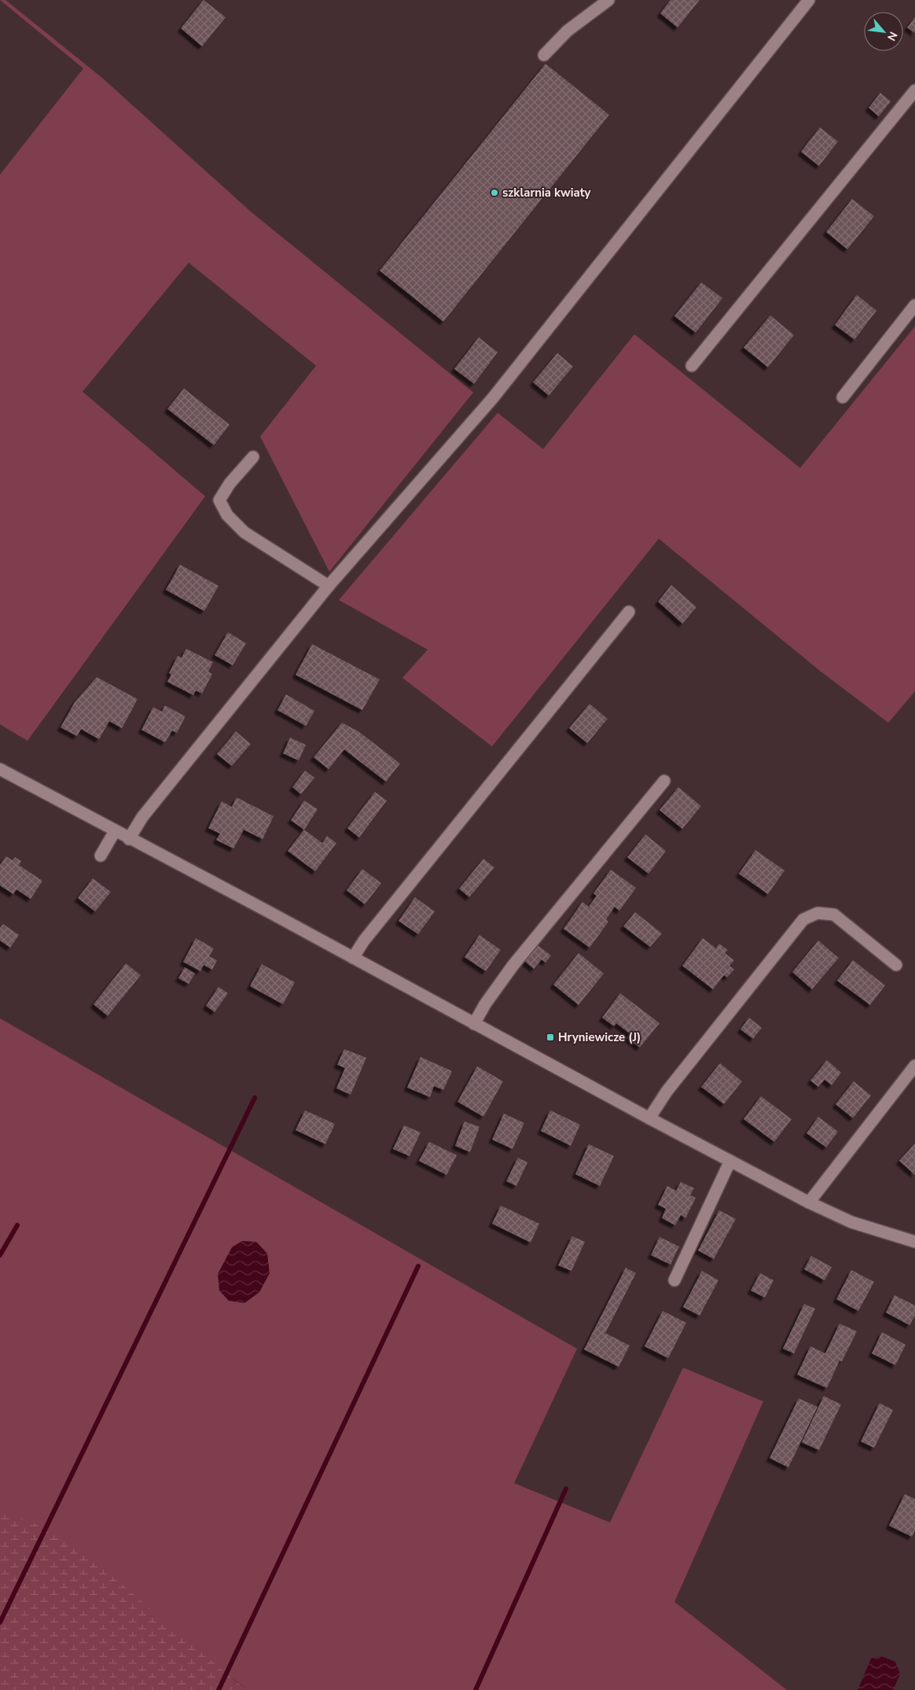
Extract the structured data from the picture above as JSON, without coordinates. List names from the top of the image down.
{
  "places": {
    "other": ["szklarnia kwiaty"],
    "transit": ["Hryniewicze (J)"]
  },
  "north": "bottom right"
}
